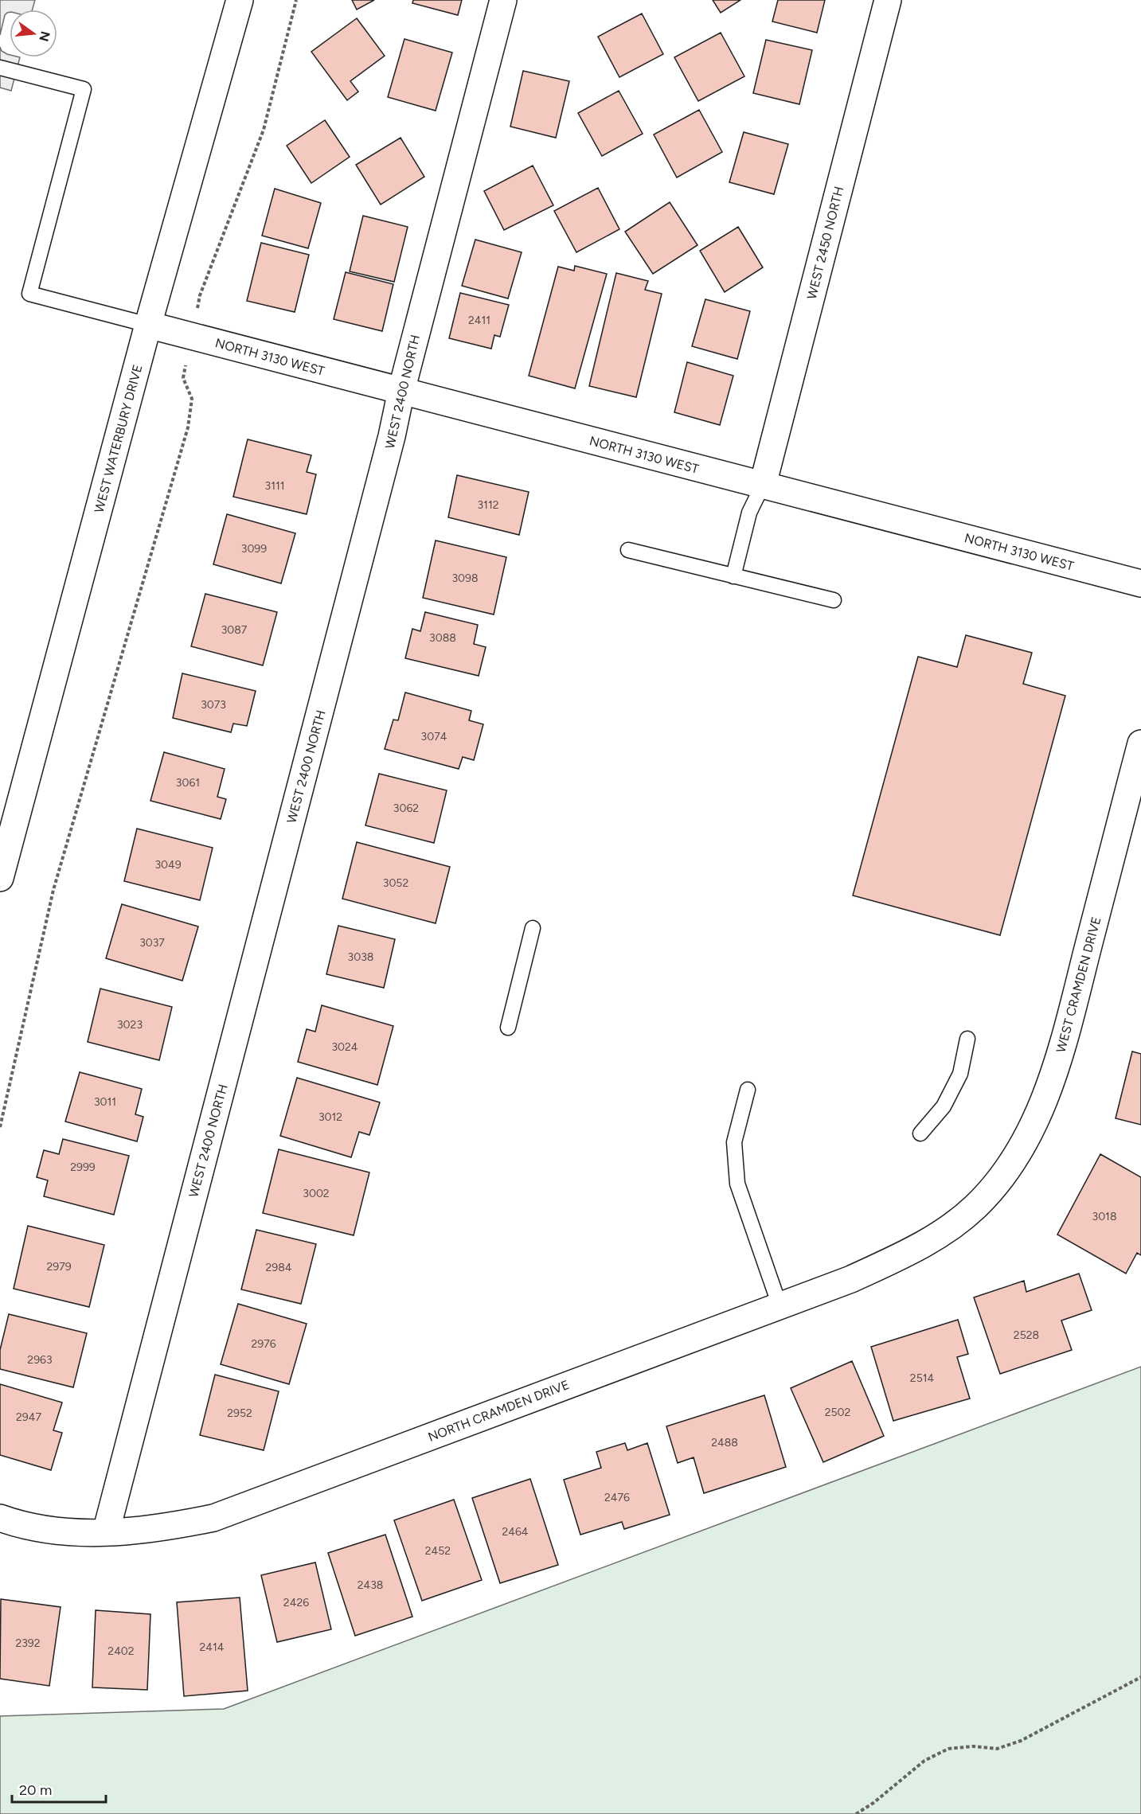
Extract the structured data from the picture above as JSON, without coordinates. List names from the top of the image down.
{
  "streets": {
    "street": [
      "WEST 2450 NORTH",
      "NORTH 3130 WEST",
      "WEST 2400 NORTH",
      "WEST WATERBURY DRIVE",
      "WEST CRAMDEN DRIVE",
      "NORTH CRAMDEN DRIVE"
    ]
  },
  "crossings": [
    ["WEST 2450 NORTH", "NORTH 3130 WEST"],
    ["NORTH 3130 WEST", "WEST 2400 NORTH"],
    ["NORTH 3130 WEST", "WEST WATERBURY DRIVE"],
    ["WEST 2400 NORTH", "NORTH CRAMDEN DRIVE"],
    ["WEST CRAMDEN DRIVE", "NORTH CRAMDEN DRIVE"]
  ],
  "house_numbers": [
    "2411",
    "3111",
    "3112",
    "3099",
    "3098",
    "3087",
    "3088",
    "3073",
    "3074",
    "3061",
    "3062",
    "3049",
    "3052",
    "3037",
    "3038",
    "3023",
    "3024",
    "3011",
    "3012",
    "2999",
    "3002",
    "3018",
    "2979",
    "2984",
    "2528",
    "2976",
    "2963",
    "2514",
    "2502",
    "2952",
    "2947",
    "2488",
    "2476",
    "2464",
    "2452",
    "2438",
    "2426",
    "2392",
    "2414",
    "2402"
  ],
  "scale_bar": "20 m",
  "north": "right"
}
